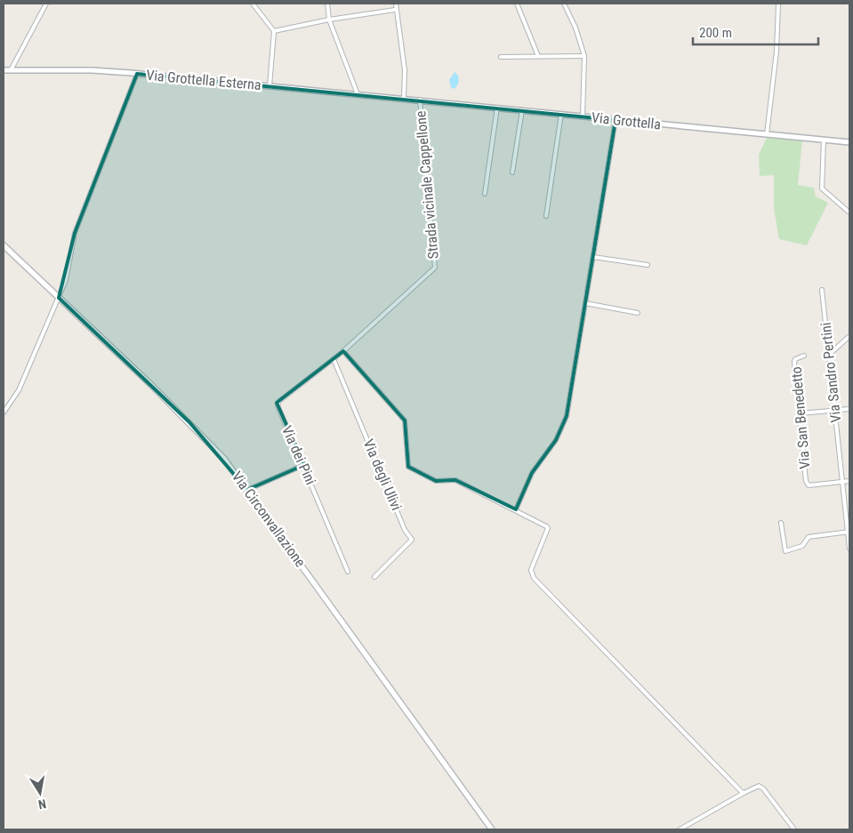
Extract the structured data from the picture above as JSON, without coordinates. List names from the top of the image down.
{
  "streets": {
    "main road": ["Via Circonvallazione"],
    "street": [
      "Via Grottella Esterna",
      "Via Grottella",
      "Strada vicinale Cappellone",
      "Via Sandro Pertini",
      "Via San Benedetto",
      "Via dei Pini",
      "Via degli Ulivi"
    ]
  },
  "crossings": [
    ["Via Grottella Esterna", "Via Grottella"],
    ["Via Grottella", "Strada vicinale Cappellone"],
    ["Strada vicinale Cappellone", "Via dei Pini"],
    ["Strada vicinale Cappellone", "Via degli Ulivi"],
    ["Via Sandro Pertini", "Via San Benedetto"],
    ["Via dei Pini", "Via degli Ulivi"]
  ],
  "scale_bar": "200 m",
  "north": "bottom"
}
